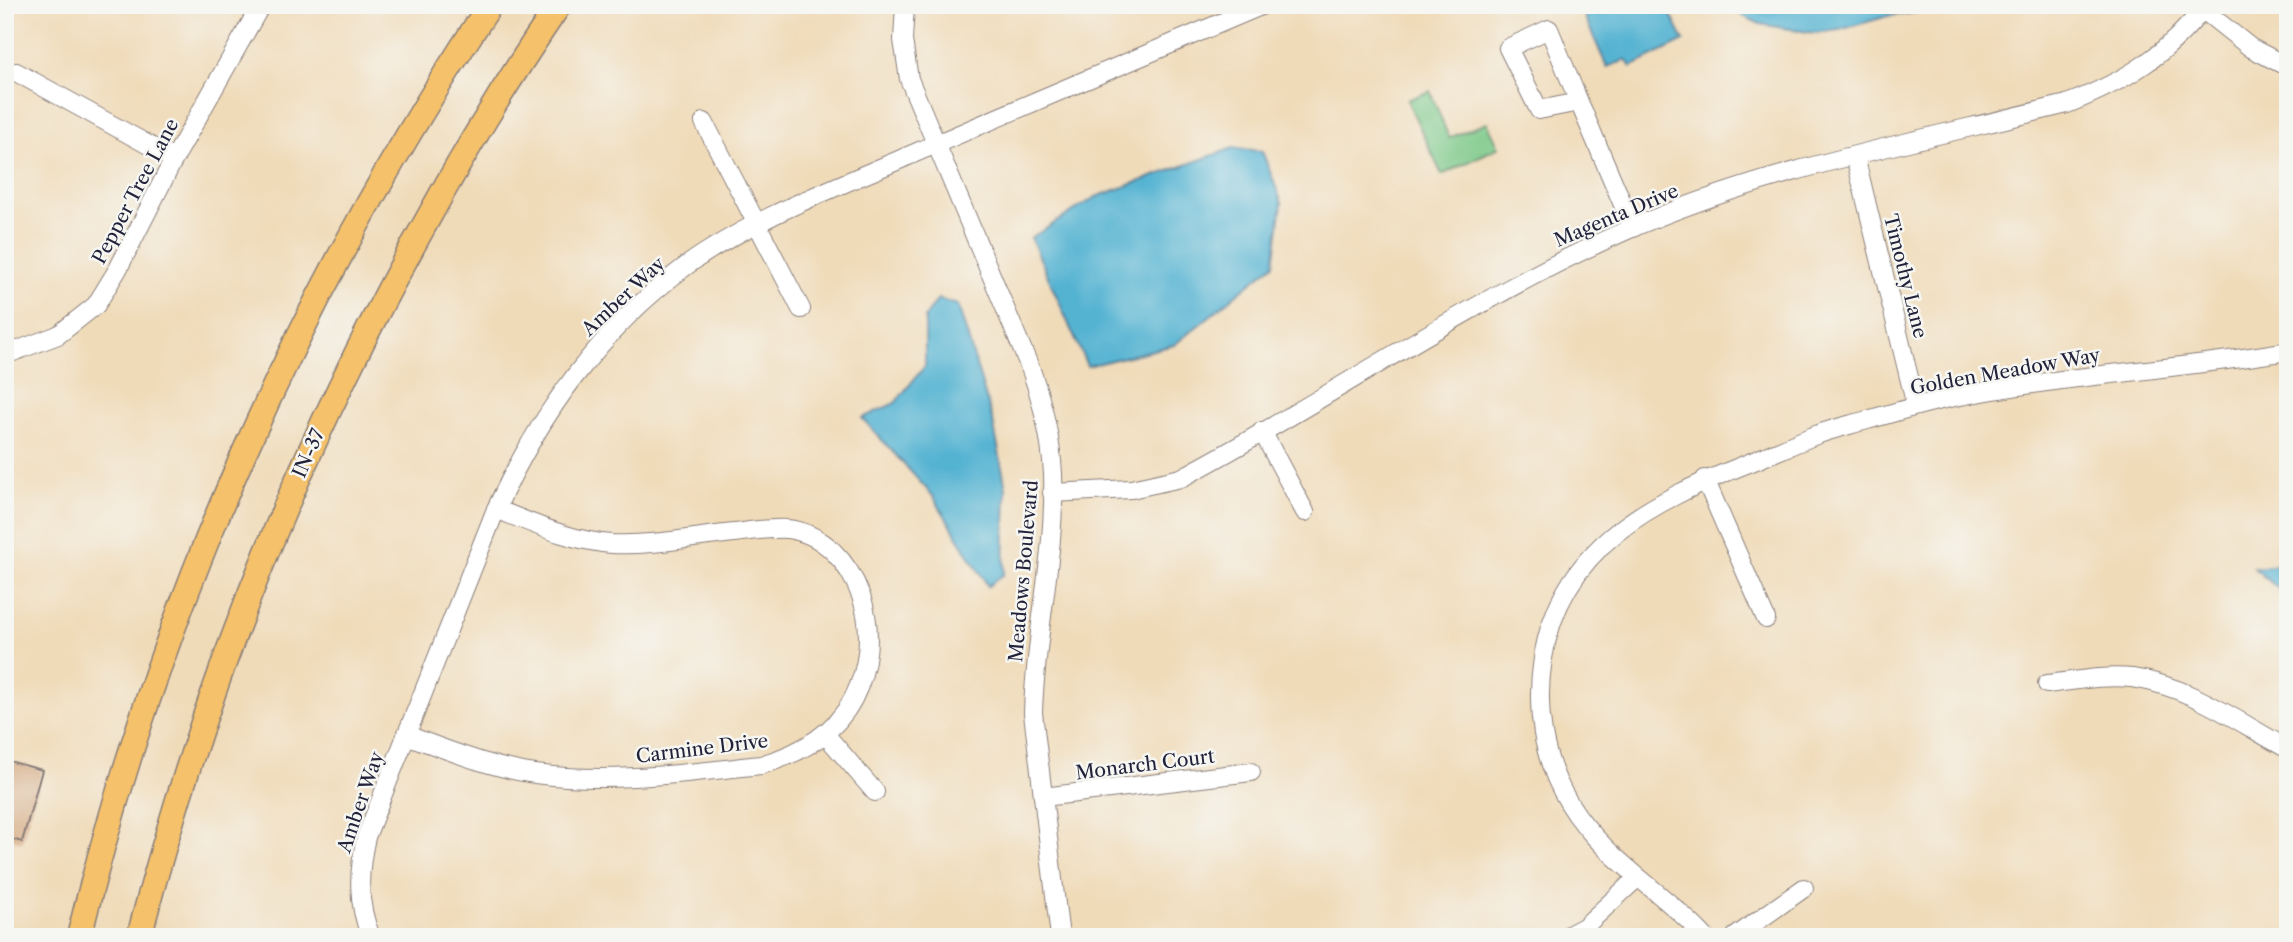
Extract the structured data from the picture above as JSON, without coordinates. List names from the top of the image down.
{
  "streets": {
    "highway": ["IN-37"],
    "street": [
      "Pepper Tree Lane",
      "Magenta Drive",
      "Timothy Lane",
      "Amber Way",
      "Golden Meadow Way",
      "Meadows Boulevard",
      "Carmine Drive",
      "Monarch Court"
    ]
  },
  "crossings": [
    ["Magenta Drive", "Timothy Lane"],
    ["Magenta Drive", "Meadows Boulevard"],
    ["Timothy Lane", "Golden Meadow Way"],
    ["Amber Way", "Meadows Boulevard"],
    ["Amber Way", "Carmine Drive"],
    ["Meadows Boulevard", "Monarch Court"]
  ]
}
